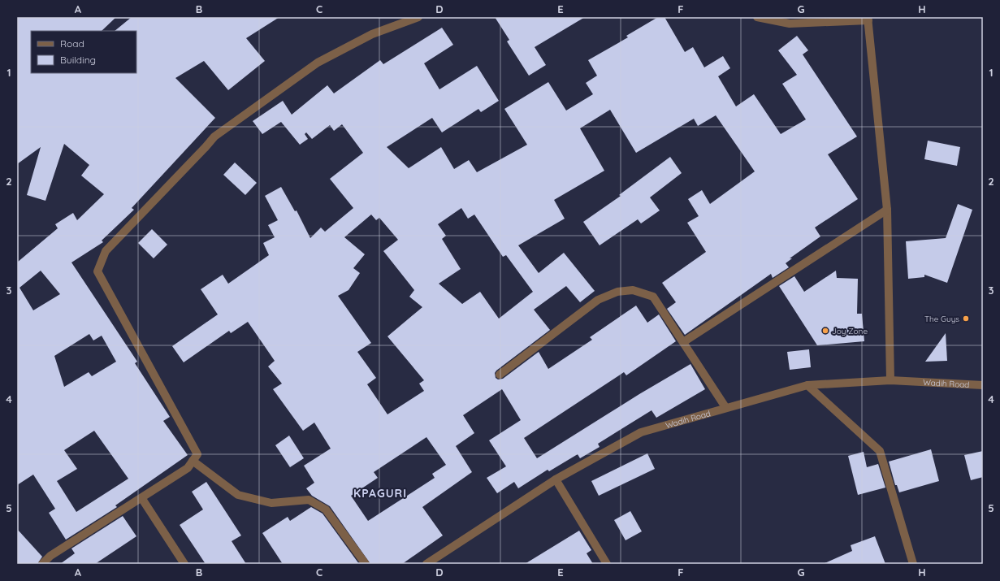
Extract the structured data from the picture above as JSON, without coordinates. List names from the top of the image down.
{
  "streets": {
    "street": ["Wadih Road"]
  },
  "districts": ["KPAGURI"],
  "places": ["The Guys", "Joy Zone"],
  "legend": ["Road", "Building"],
  "grid": {
    "columns": [
      "A",
      "B",
      "C",
      "D",
      "E",
      "F",
      "G",
      "H"
    ],
    "rows": [
      "1",
      "2",
      "3",
      "4",
      "5"
    ]
  }
}
